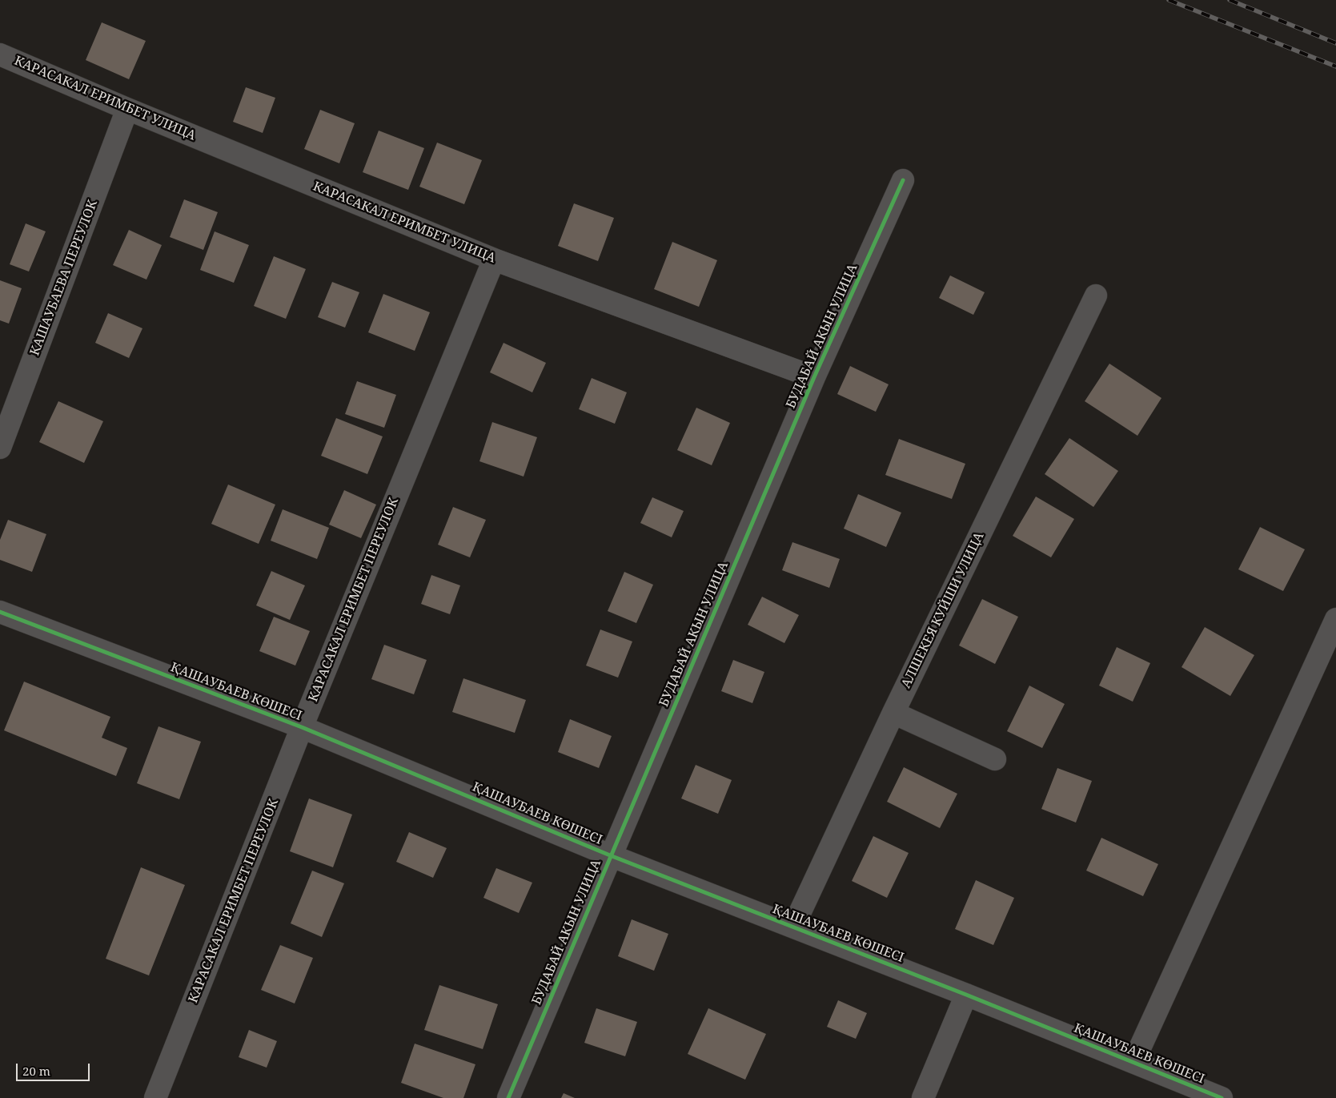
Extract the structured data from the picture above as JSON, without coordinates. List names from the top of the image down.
{
  "streets": {
    "street": [
      "КАРАСАКАЛ ЕРИМБЕТ УЛИЦА",
      "КАШАУБАЕВА ПЕРЕУЛОК",
      "БУДАБАЙ АКЫН УЛИЦА",
      "КАРАСАКАЛ ЕРИМБЕТ ПЕРЕУЛОК",
      "АЛШЕКЕЯ КУЙШИ УЛИЦА",
      "ҚАШАУБАЕВ КӨШЕСІ"
    ]
  },
  "crossings": [
    ["КАРАСАКАЛ ЕРИМБЕТ УЛИЦА", "КАШАУБАЕВА ПЕРЕУЛОК"],
    ["КАРАСАКАЛ ЕРИМБЕТ УЛИЦА", "БУДАБАЙ АКЫН УЛИЦА"],
    ["КАРАСАКАЛ ЕРИМБЕТ УЛИЦА", "КАРАСАКАЛ ЕРИМБЕТ ПЕРЕУЛОК"],
    ["БУДАБАЙ АКЫН УЛИЦА", "ҚАШАУБАЕВ КӨШЕСІ"],
    ["КАРАСАКАЛ ЕРИМБЕТ ПЕРЕУЛОК", "ҚАШАУБАЕВ КӨШЕСІ"],
    ["АЛШЕКЕЯ КУЙШИ УЛИЦА", "ҚАШАУБАЕВ КӨШЕСІ"]
  ],
  "scale_bar": "20 m"
}
